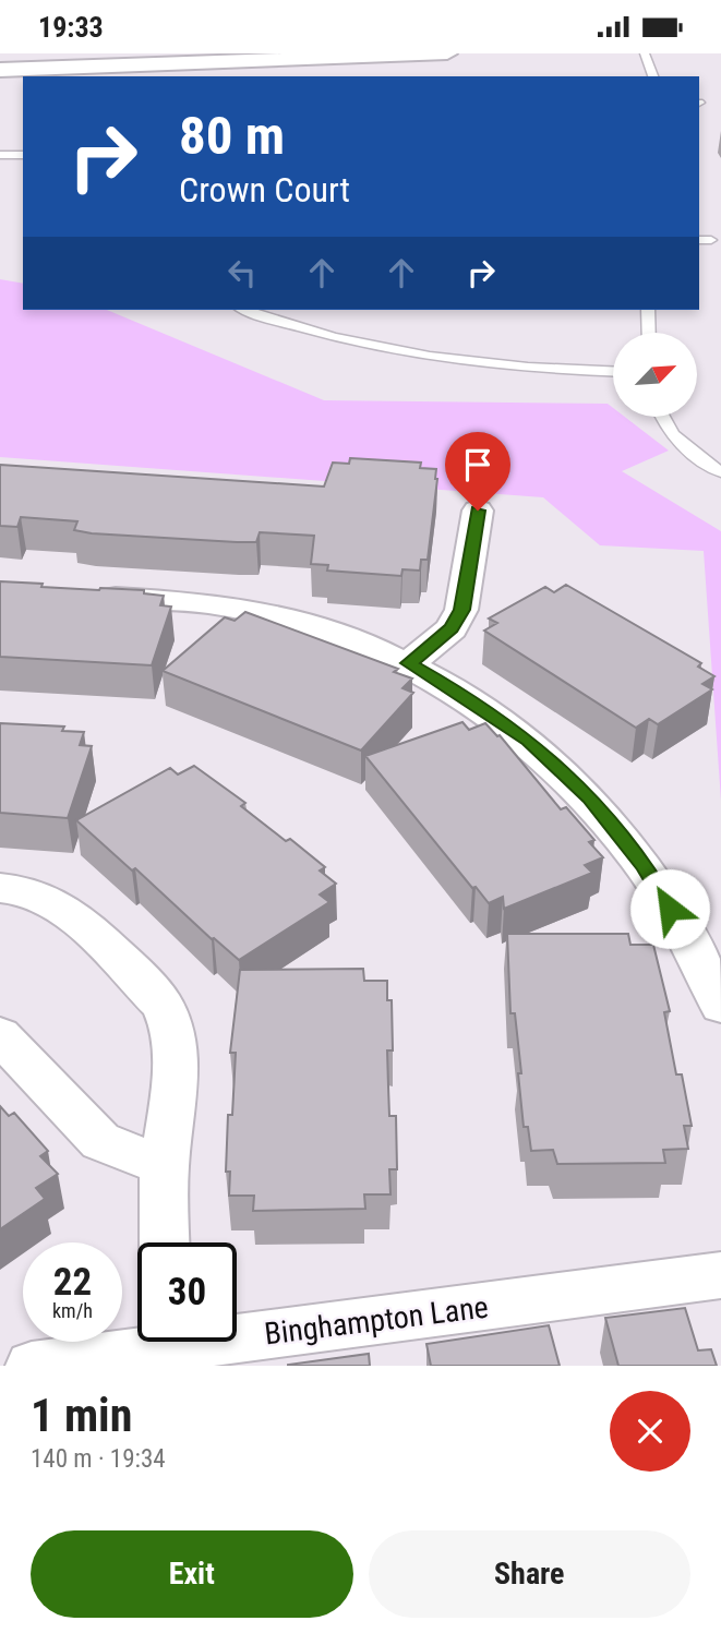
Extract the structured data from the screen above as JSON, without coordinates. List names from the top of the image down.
{
  "streets": {
    "street": ["Binghampton Lane"]
  },
  "north": "top right",
  "page": {
    "status": "19:33",
    "turn": ["80 m", "Crown Court"],
    "speed": "22 km/h",
    "limit": "30",
    "heading": ["1 min", "140 m · 19:34"],
    "buttons": ["Exit", "Share"]
  }
}
